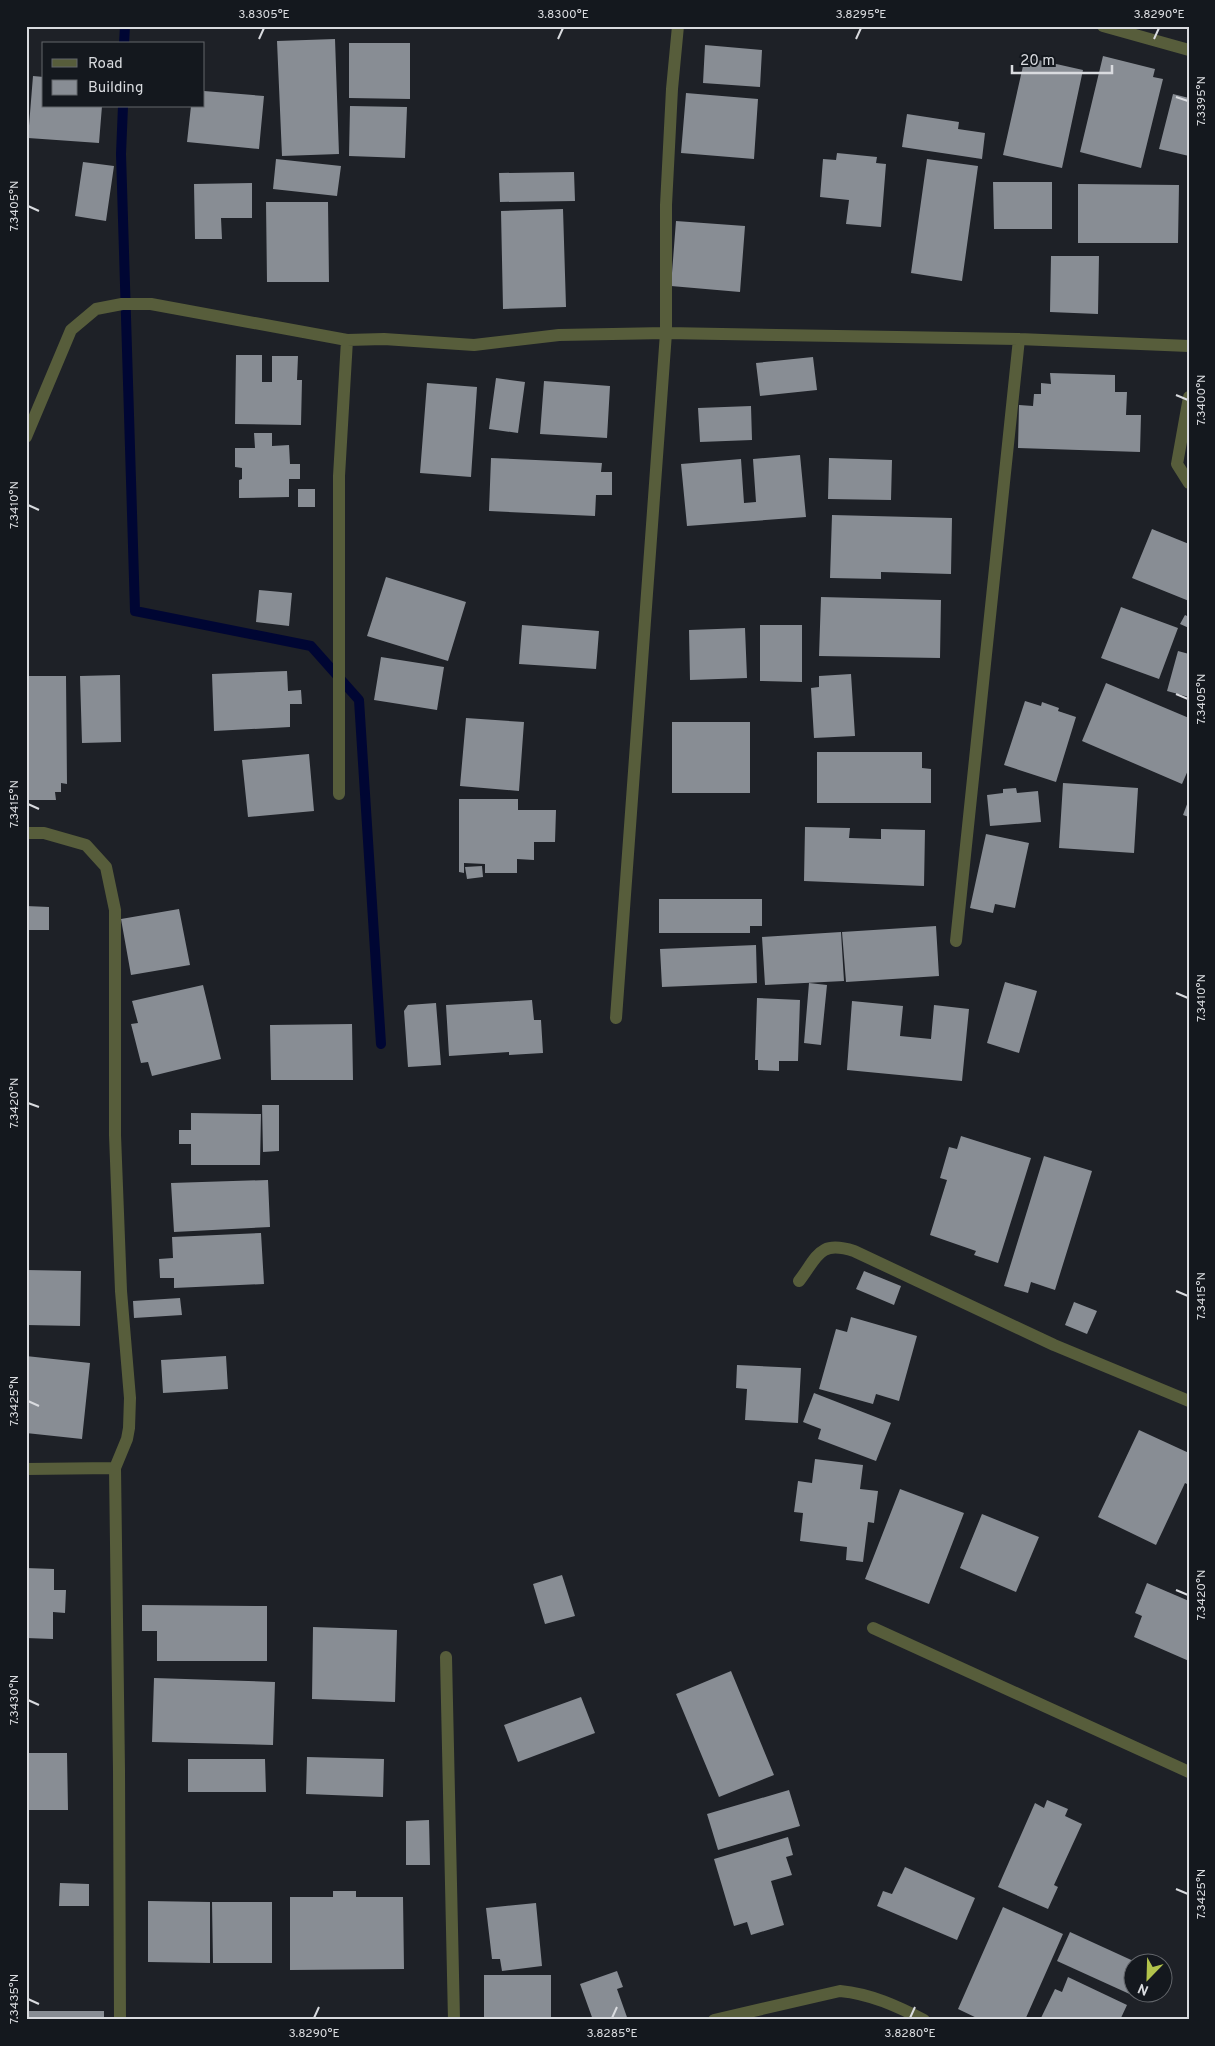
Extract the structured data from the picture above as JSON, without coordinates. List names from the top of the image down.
{
  "legend": ["Road", "Building"],
  "scale_bar": "20 m",
  "north": "bottom left",
  "coordinates": [
    "3.8305°E",
    "3.8300°E",
    "3.8295°E",
    "3.8290°E",
    "7.3395°N",
    "7.3405°N",
    "7.3400°N",
    "7.3410°N",
    "7.3415°N",
    "7.3420°N",
    "7.3425°N",
    "7.3430°N",
    "7.3435°N",
    "3.8285°E",
    "3.8280°E"
  ]
}
